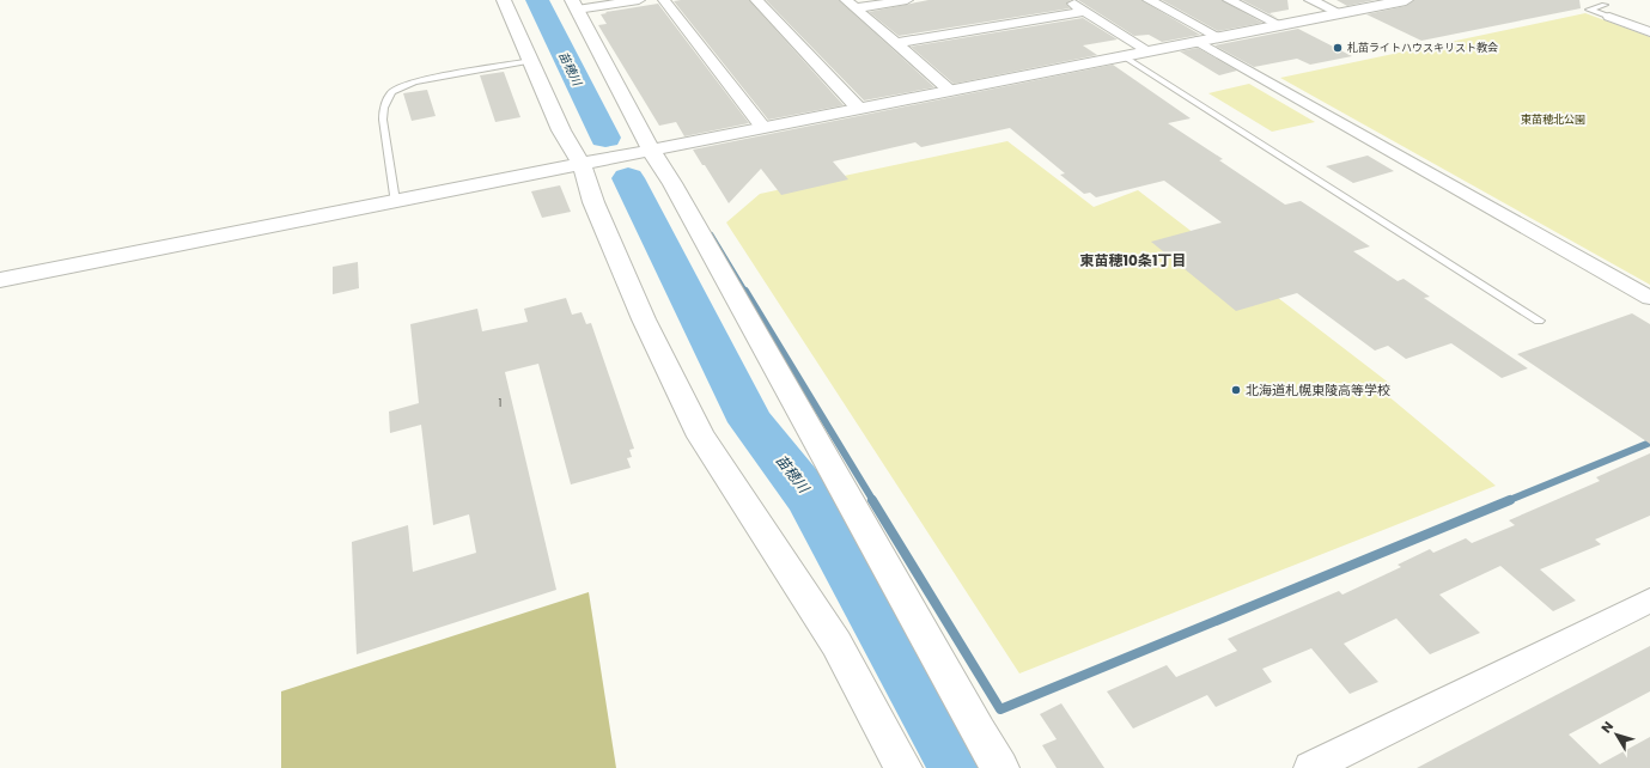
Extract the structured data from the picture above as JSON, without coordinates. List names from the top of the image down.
{
  "districts": ["東苗穂10条1丁目"],
  "water": ["苗穂川"],
  "parks": ["東苗穂北公園"],
  "places": ["札苗ライトハウスキリスト教会", "北海道札幌東陵高等学校"],
  "house_numbers": ["1"],
  "north": "top left"
}
